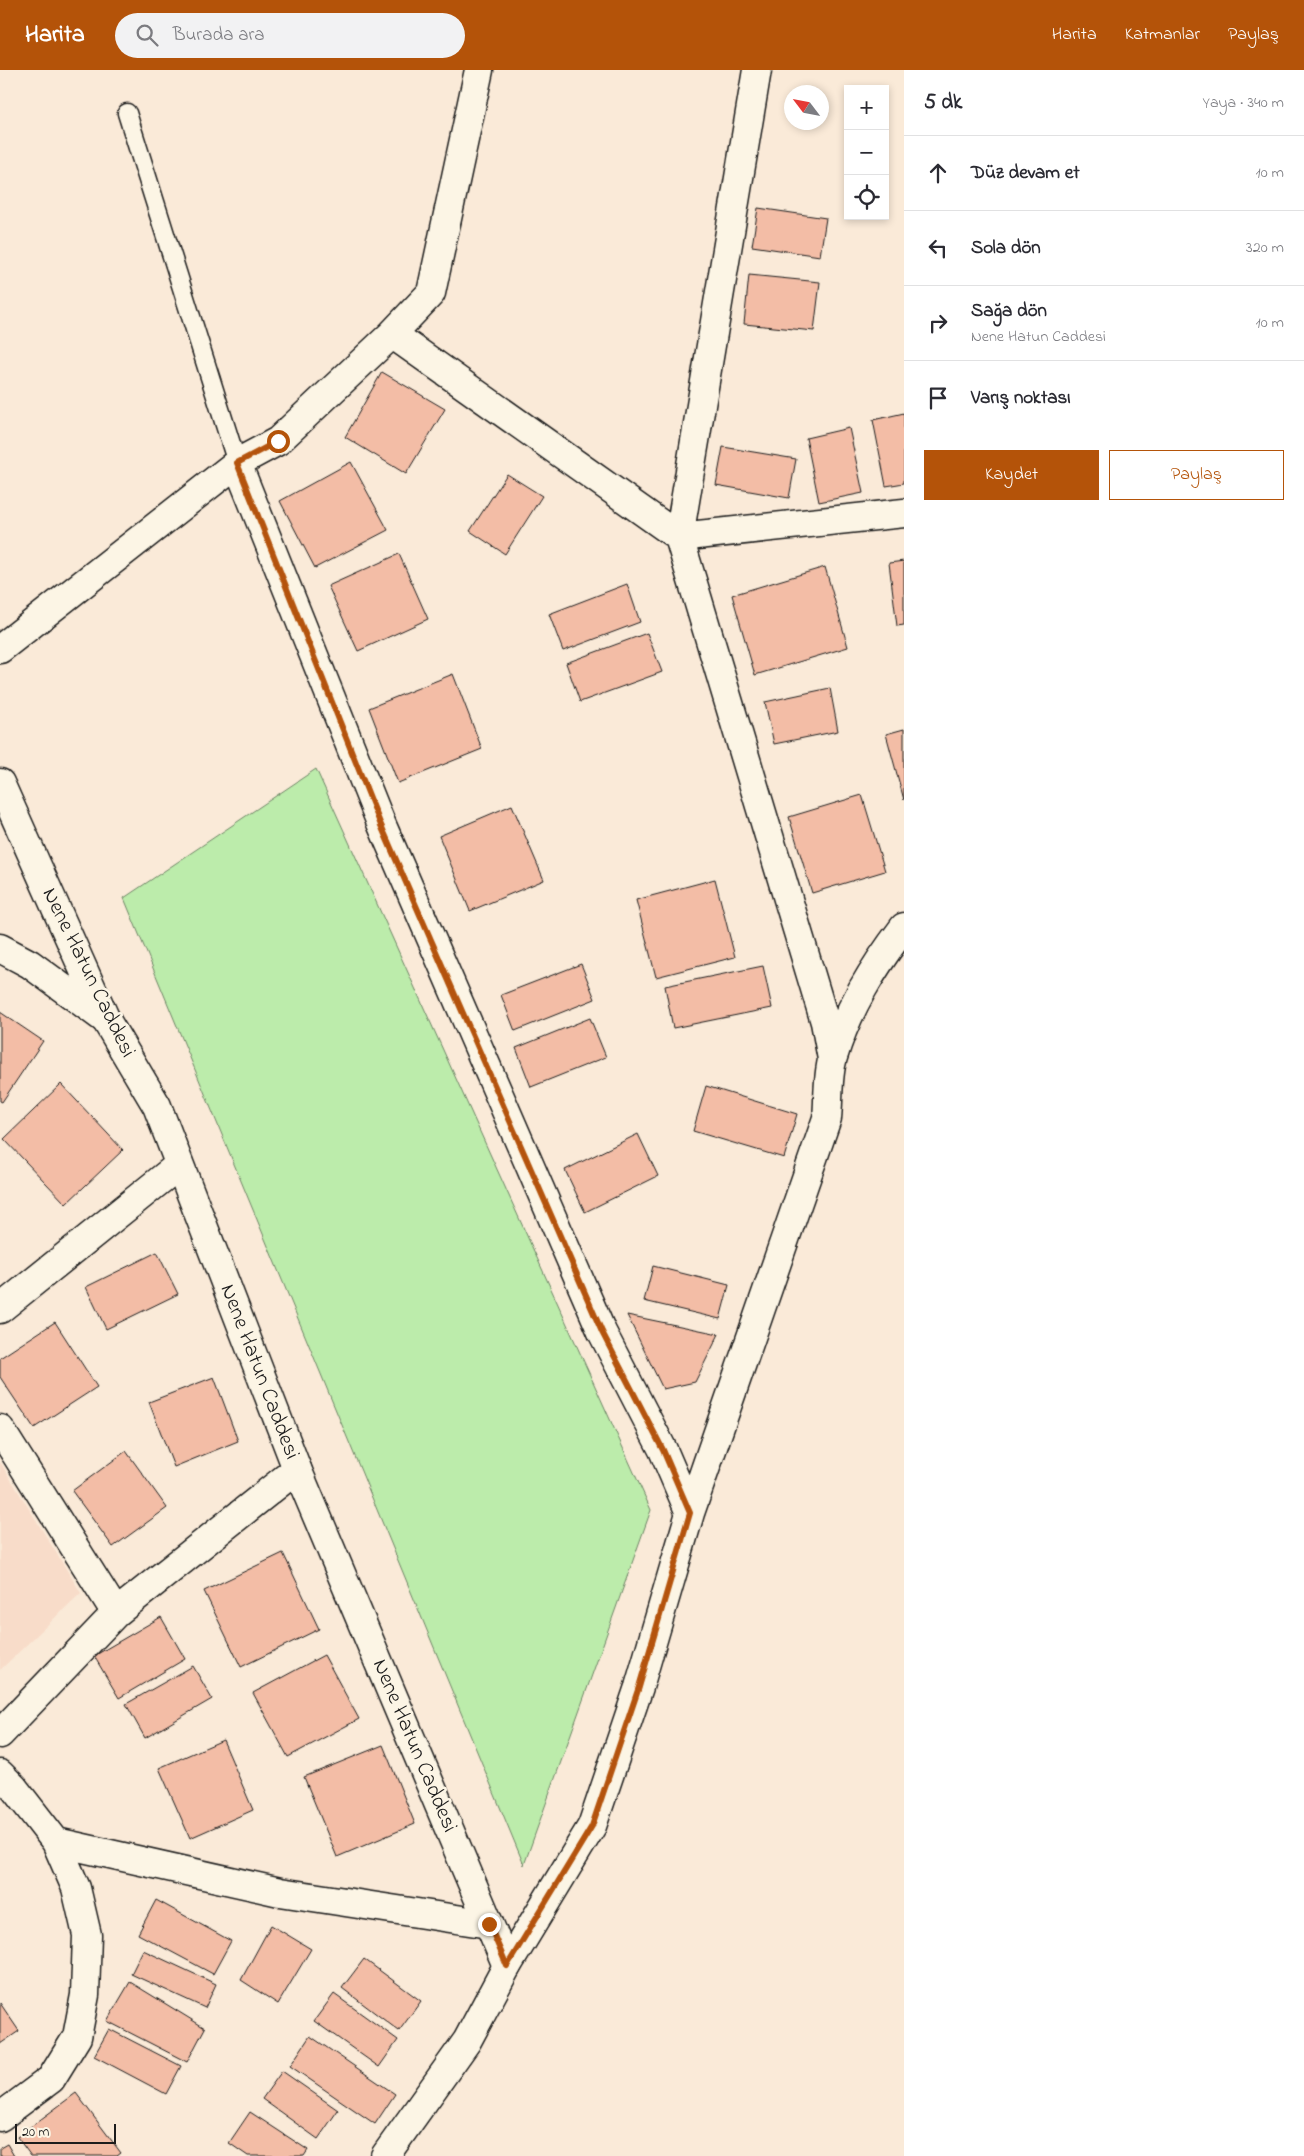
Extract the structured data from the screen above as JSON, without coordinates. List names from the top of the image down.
{
  "streets": {
    "street": ["Nene Hatun Caddesi"]
  },
  "scale_bar": "20 m",
  "north": "top left",
  "page": {
    "header": "Harita",
    "search": "Burada ara",
    "nav": ["Harita", "Katmanlar", "Paylaş"],
    "heading": ["5 dk", "Yaya · 340 m"],
    "map_buttons": ["+", "−"],
    "list": [
      ["Düz devam et", "10 m"],
      ["Sola dön", "320 m"],
      ["Sağa dön", "Nene Hatun Caddesi", "10 m"],
      "Varış noktası"
    ],
    "buttons": ["Kaydet", "Paylaş"],
    "scale": "20 m"
  }
}
